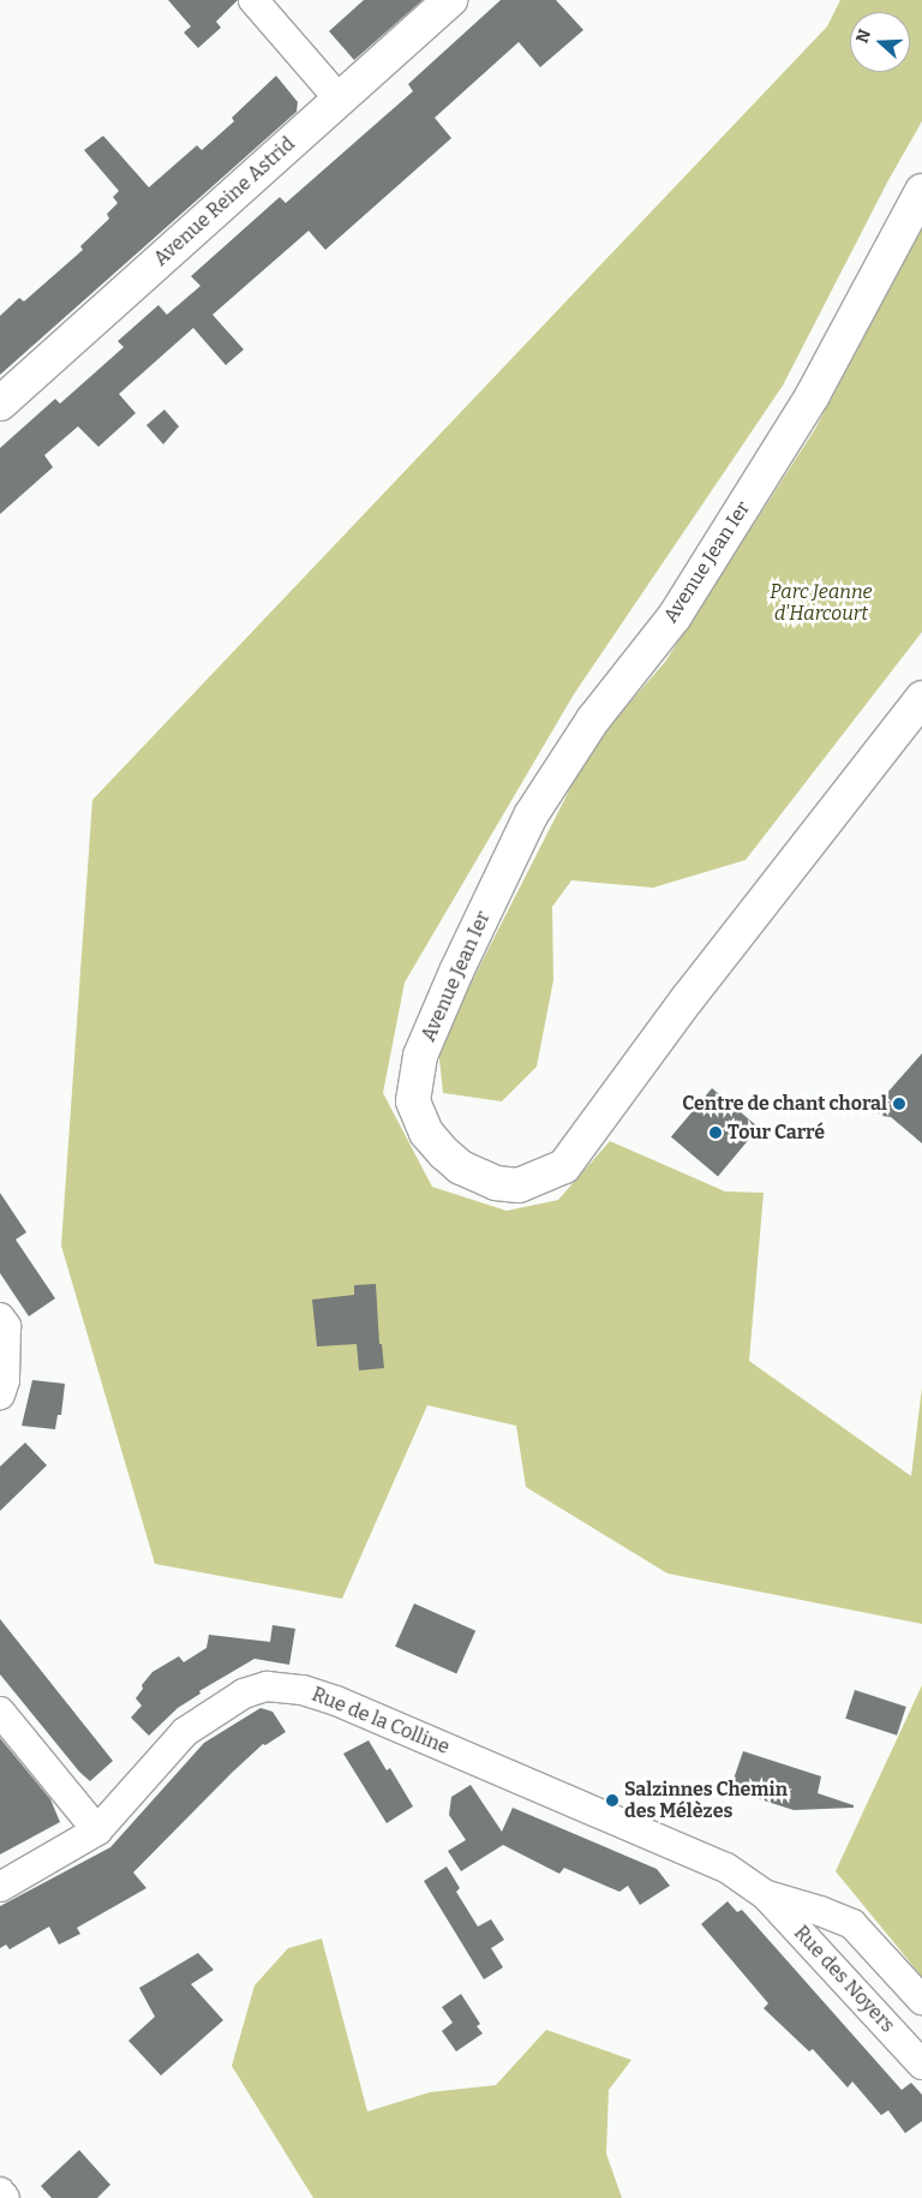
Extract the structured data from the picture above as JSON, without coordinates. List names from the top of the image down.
{
  "streets": {
    "main road": ["Avenue Reine Astrid", "Avenue Jean Ier"],
    "street": ["Rue de la Colline", "Rue des Noyers"]
  },
  "crossings": [
    ["Rue de la Colline", "Rue des Noyers"]
  ],
  "parks": ["Parc Jeanne d'Harcourt"],
  "places": ["Centre de chant choral", "Tour Carré", "Salzinnes Chemin des Mélèzes"],
  "north": "left"
}
